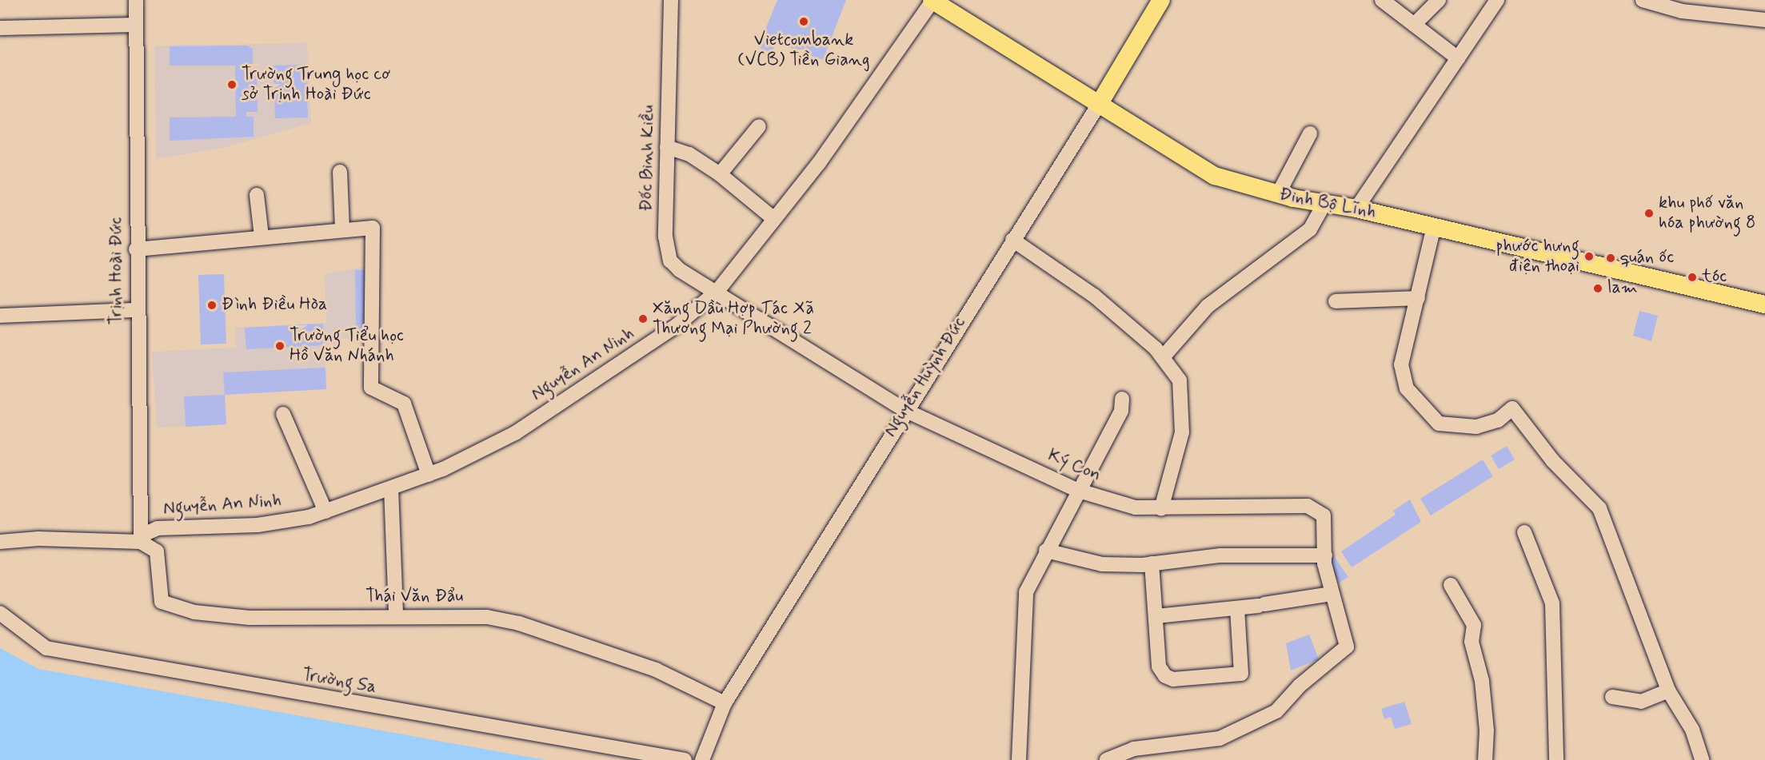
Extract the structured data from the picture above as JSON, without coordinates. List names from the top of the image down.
{
  "streets": {
    "main road": ["Đinh Bộ Lĩnh", "Nguyễn Huỳnh Đức"],
    "street": [
      "Đốc Binh Kiều",
      "Trịnh Hoài Đức",
      "Nguyễn An Ninh",
      "Ký Con",
      "Thái Văn Đẩu",
      "Trường Sa"
    ]
  },
  "crossings": [
    ["Đốc Binh Kiều", "Nguyễn An Ninh"],
    ["Đốc Binh Kiều", "Ký Con"],
    ["Đinh Bộ Lĩnh", "Nguyễn An Ninh"],
    ["Đinh Bộ Lĩnh", "Nguyễn Huỳnh Đức"],
    ["Trịnh Hoài Đức", "Nguyễn An Ninh"],
    ["Trịnh Hoài Đức", "Thái Văn Đẩu"],
    ["Nguyễn An Ninh", "Ký Con"],
    ["Nguyễn An Ninh", "Thái Văn Đẩu"],
    ["Nguyễn Huỳnh Đức", "Ký Con"],
    ["Nguyễn Huỳnh Đức", "Thái Văn Đẩu"]
  ],
  "places": [
    "Vietcombank (VCB) Tiền Giang",
    "Trường Trung học cơ sở Trịnh Hoài Đức",
    "khu phố văn hóa phường 8",
    "phước hưng điện thoại",
    "quán ốc",
    "tóc",
    "lam",
    "Đình Điều Hòa",
    "Xăng Dầu Hợp Tác Xã Thương Mại Phường 2",
    "Trường Tiểu học Hồ Văn Nhánh"
  ]
}
